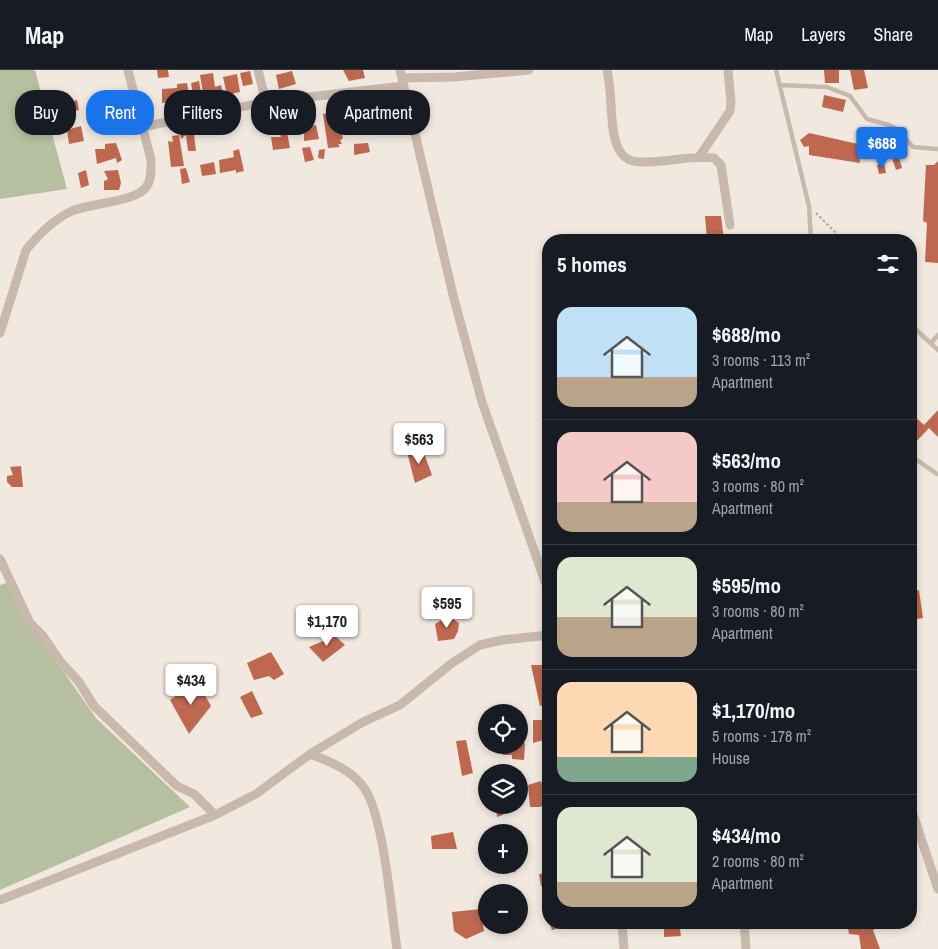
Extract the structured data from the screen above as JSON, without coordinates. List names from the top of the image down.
{
  "page": {
    "header": "Map",
    "nav": ["Map", "Layers", "Share"],
    "chip": [
      "Buy",
      "Rent",
      "Filters",
      "New",
      "Apartment"
    ],
    "price": [
      "$688",
      "$563",
      "$595",
      "$1,170",
      "$434"
    ],
    "heading": "5 homes",
    "list": [
      {
        "name": "$688/mo",
        "note": "3 rooms · 113 m² · Apartment"
      },
      {
        "name": "$563/mo",
        "note": "3 rooms · 80 m² · Apartment"
      },
      {
        "name": "$595/mo",
        "note": "3 rooms · 80 m² · Apartment"
      },
      {
        "name": "$1,170/mo",
        "note": "5 rooms · 178 m² · House"
      },
      {
        "name": "$434/mo",
        "note": "2 rooms · 80 m² · Apartment"
      }
    ],
    "map_buttons": ["+", "−"]
  }
}
